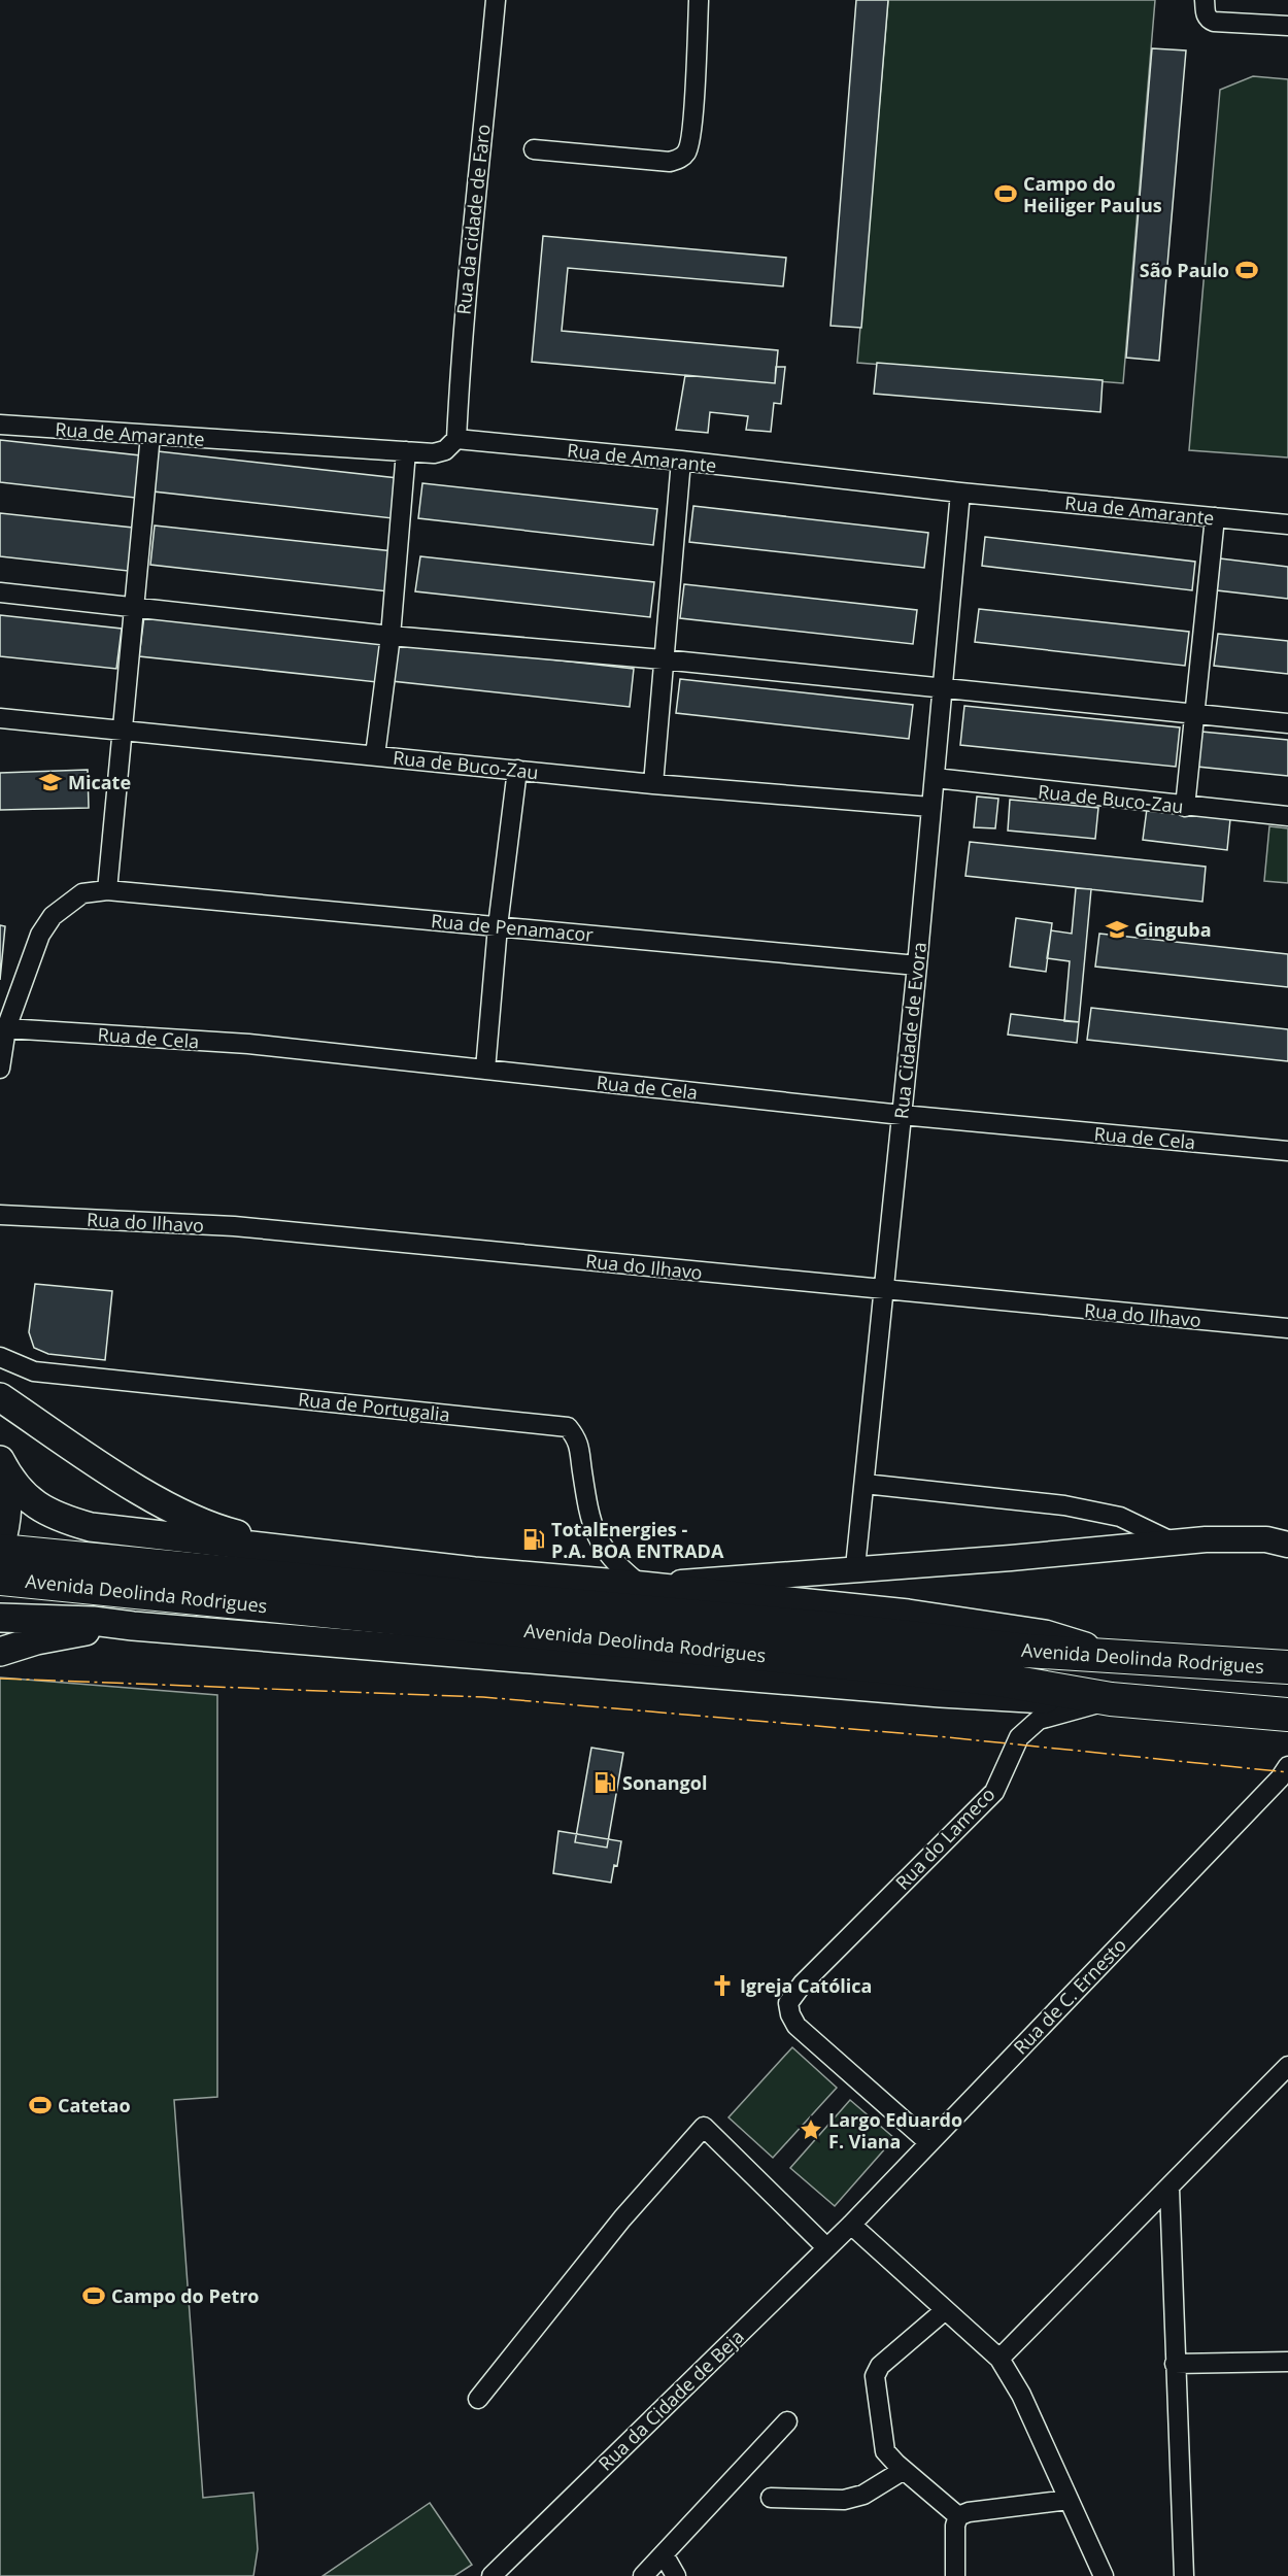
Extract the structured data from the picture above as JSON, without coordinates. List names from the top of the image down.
{
  "streets": {
    "highway": ["Avenida Deolinda Rodrigues"],
    "street": [
      "Rua da cidade de Faro",
      "Rua de Amarante",
      "Rua de Buco-Zau",
      "Rua de Penamacor",
      "Rua Cidade de Evora",
      "Rua de Cela",
      "Rua do Ilhavo",
      "Rua de Portugalia",
      "Rua do Lameco",
      "Rua de C. Ernesto",
      "Rua da Cidade de Beja"
    ]
  },
  "crossings": [
    ["Rua da cidade de Faro", "Rua de Amarante"],
    ["Rua de Amarante", "Rua Cidade de Evora"],
    ["Rua de Buco-Zau", "Rua Cidade de Evora"],
    ["Rua de Penamacor", "Rua Cidade de Evora"],
    ["Rua Cidade de Evora", "Rua de Cela"],
    ["Rua Cidade de Evora", "Rua do Ilhavo"],
    ["Avenida Deolinda Rodrigues", "Rua do Lameco"],
    ["Rua do Lameco", "Rua de C. Ernesto"],
    ["Rua de C. Ernesto", "Rua da Cidade de Beja"]
  ],
  "places": {
    "sports": [
      "Campo do Heiliger Paulus",
      "São Paulo",
      "Catetao",
      "Campo do Petro"
    ],
    "school or university": ["Micate", "Ginguba"],
    "fuel station": ["TotalEnergies - P.A. BOA ENTRADA", "Sonangol"],
    "church": ["Igreja Católica"],
    "place": ["Largo Eduardo F. Viana"]
  }
}
